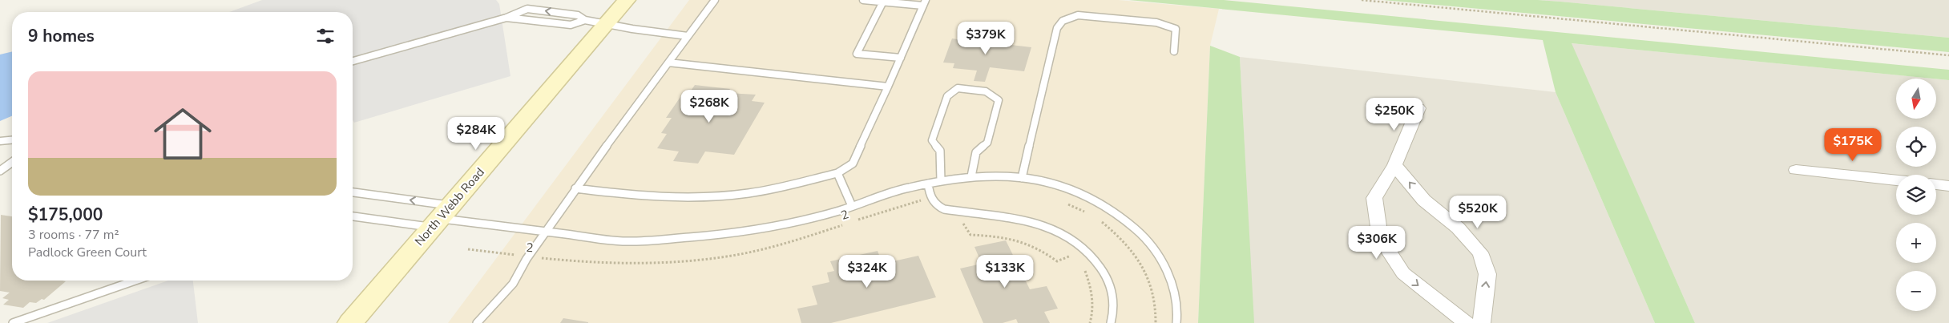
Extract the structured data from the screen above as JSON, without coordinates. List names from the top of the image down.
{
  "streets": {
    "main road": ["North Webb Road"],
    "path": ["2"]
  },
  "north": "bottom",
  "page": {
    "heading": "9 homes",
    "price": [
      "$379K",
      "$268K",
      "$250K",
      "$284K",
      "$175K",
      "$520K",
      "$306K",
      "$324K",
      "$133K"
    ],
    "list": [
      {
        "name": "$175,000",
        "note": "3 rooms · 77 m² · Padlock Green Court"
      }
    ],
    "map_buttons": ["+", "−"]
  }
}
